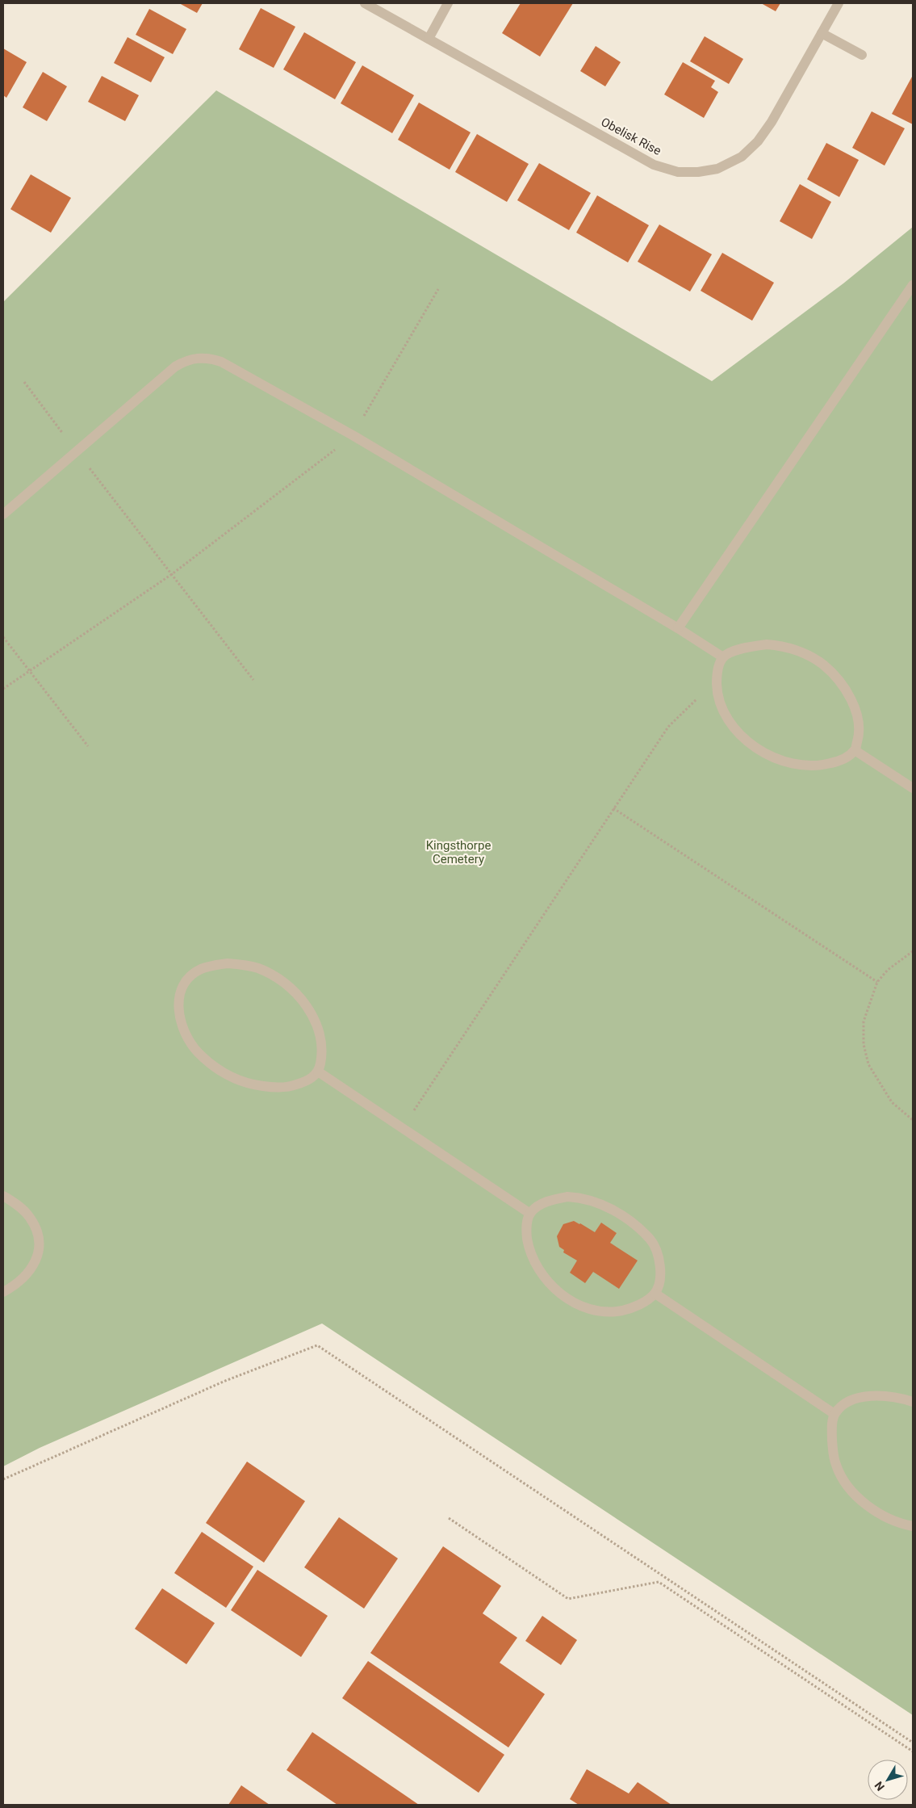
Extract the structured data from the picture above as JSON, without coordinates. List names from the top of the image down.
{
  "streets": {
    "street": ["Obelisk Rise"]
  },
  "parks": ["Kingsthorpe Cemetery"],
  "north": "bottom left"
}
